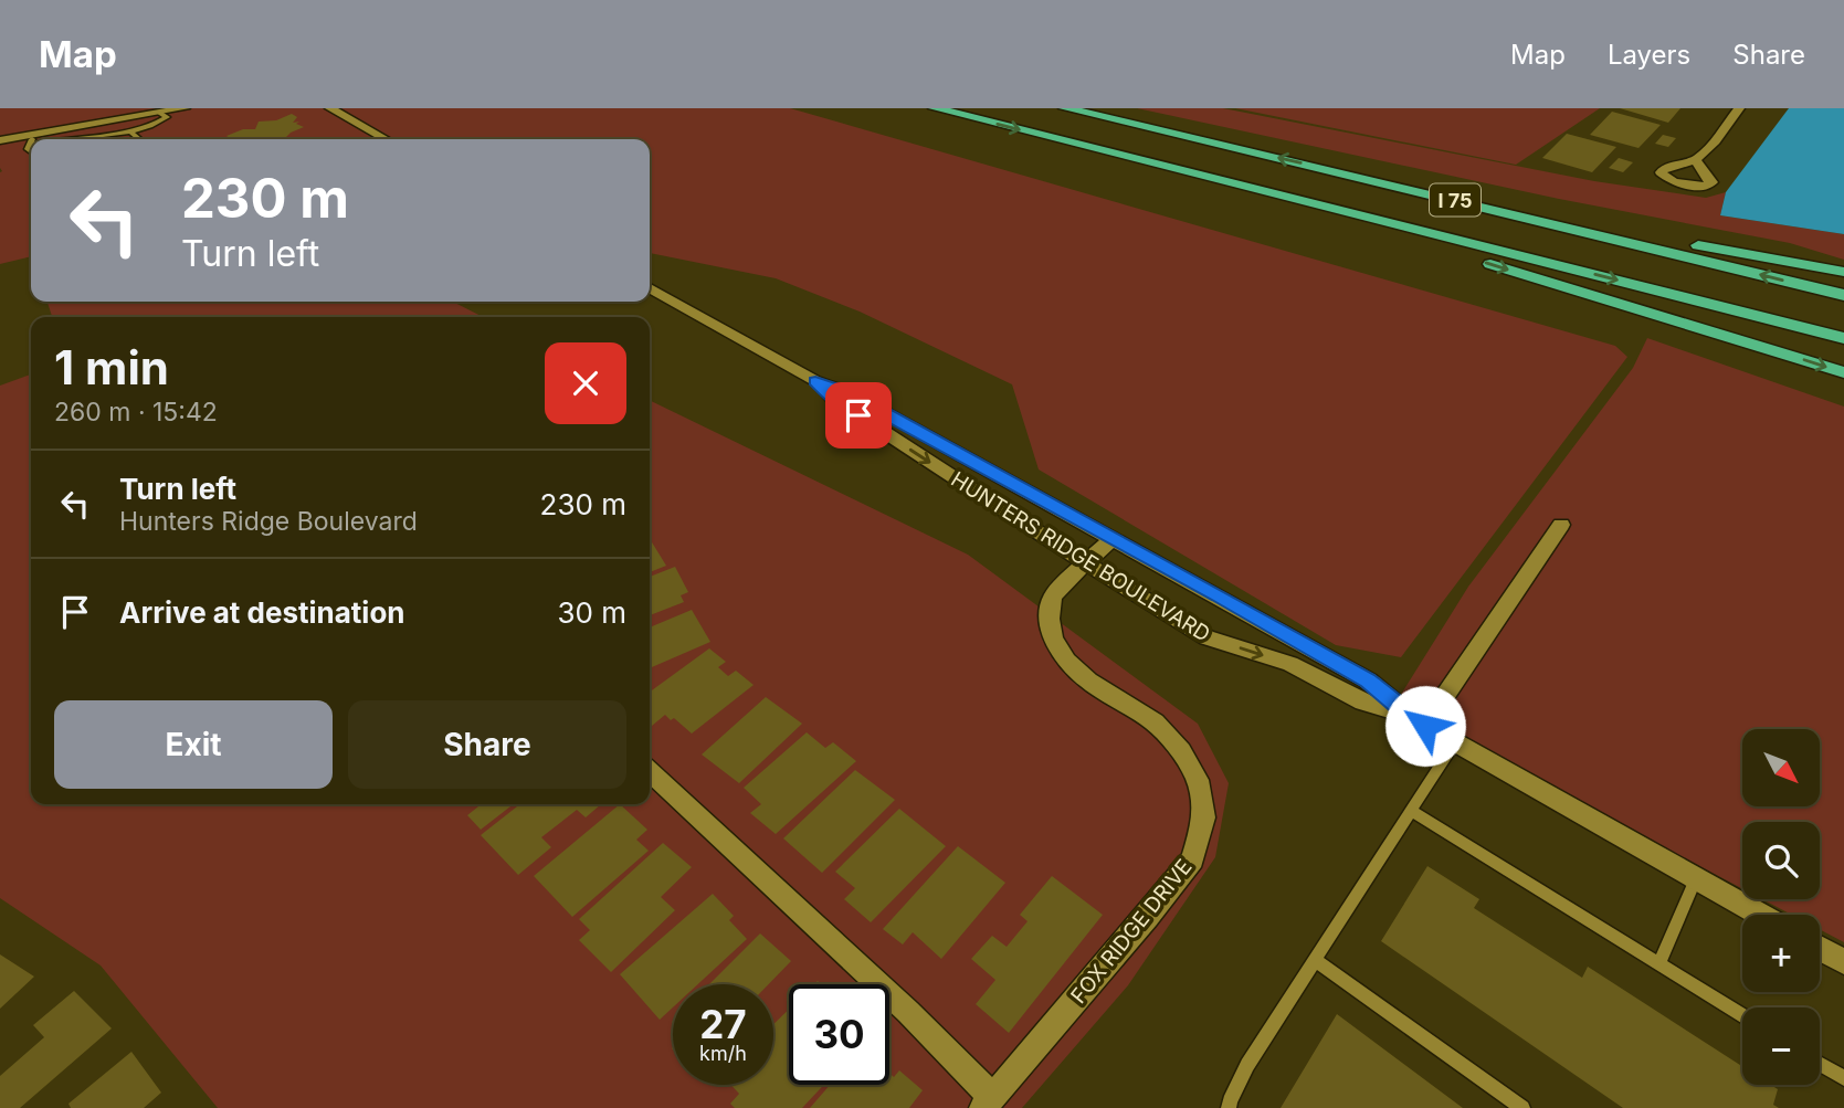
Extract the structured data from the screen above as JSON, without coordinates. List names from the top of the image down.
{
  "streets": {
    "highway": ["I 75"],
    "street": ["HUNTERS RIDGE BOULEVARD", "FOX RIDGE DRIVE"]
  },
  "crossings": [
    ["HUNTERS RIDGE BOULEVARD", "FOX RIDGE DRIVE"]
  ],
  "north": "bottom right",
  "page": {
    "header": "Map",
    "nav": ["Map", "Layers", "Share"],
    "turn": ["230 m", "Turn left"],
    "heading": ["1 min", "260 m · 15:42"],
    "list": [
      {
        "name": "Turn left",
        "note": "Hunters Ridge Boulevard",
        "value": "230 m"
      },
      {
        "name": "Arrive at destination",
        "value": "30 m"
      }
    ],
    "buttons": ["Exit", "Share"],
    "map_buttons": ["+", "−"],
    "speed": "27 km/h",
    "limit": "30"
  }
}
